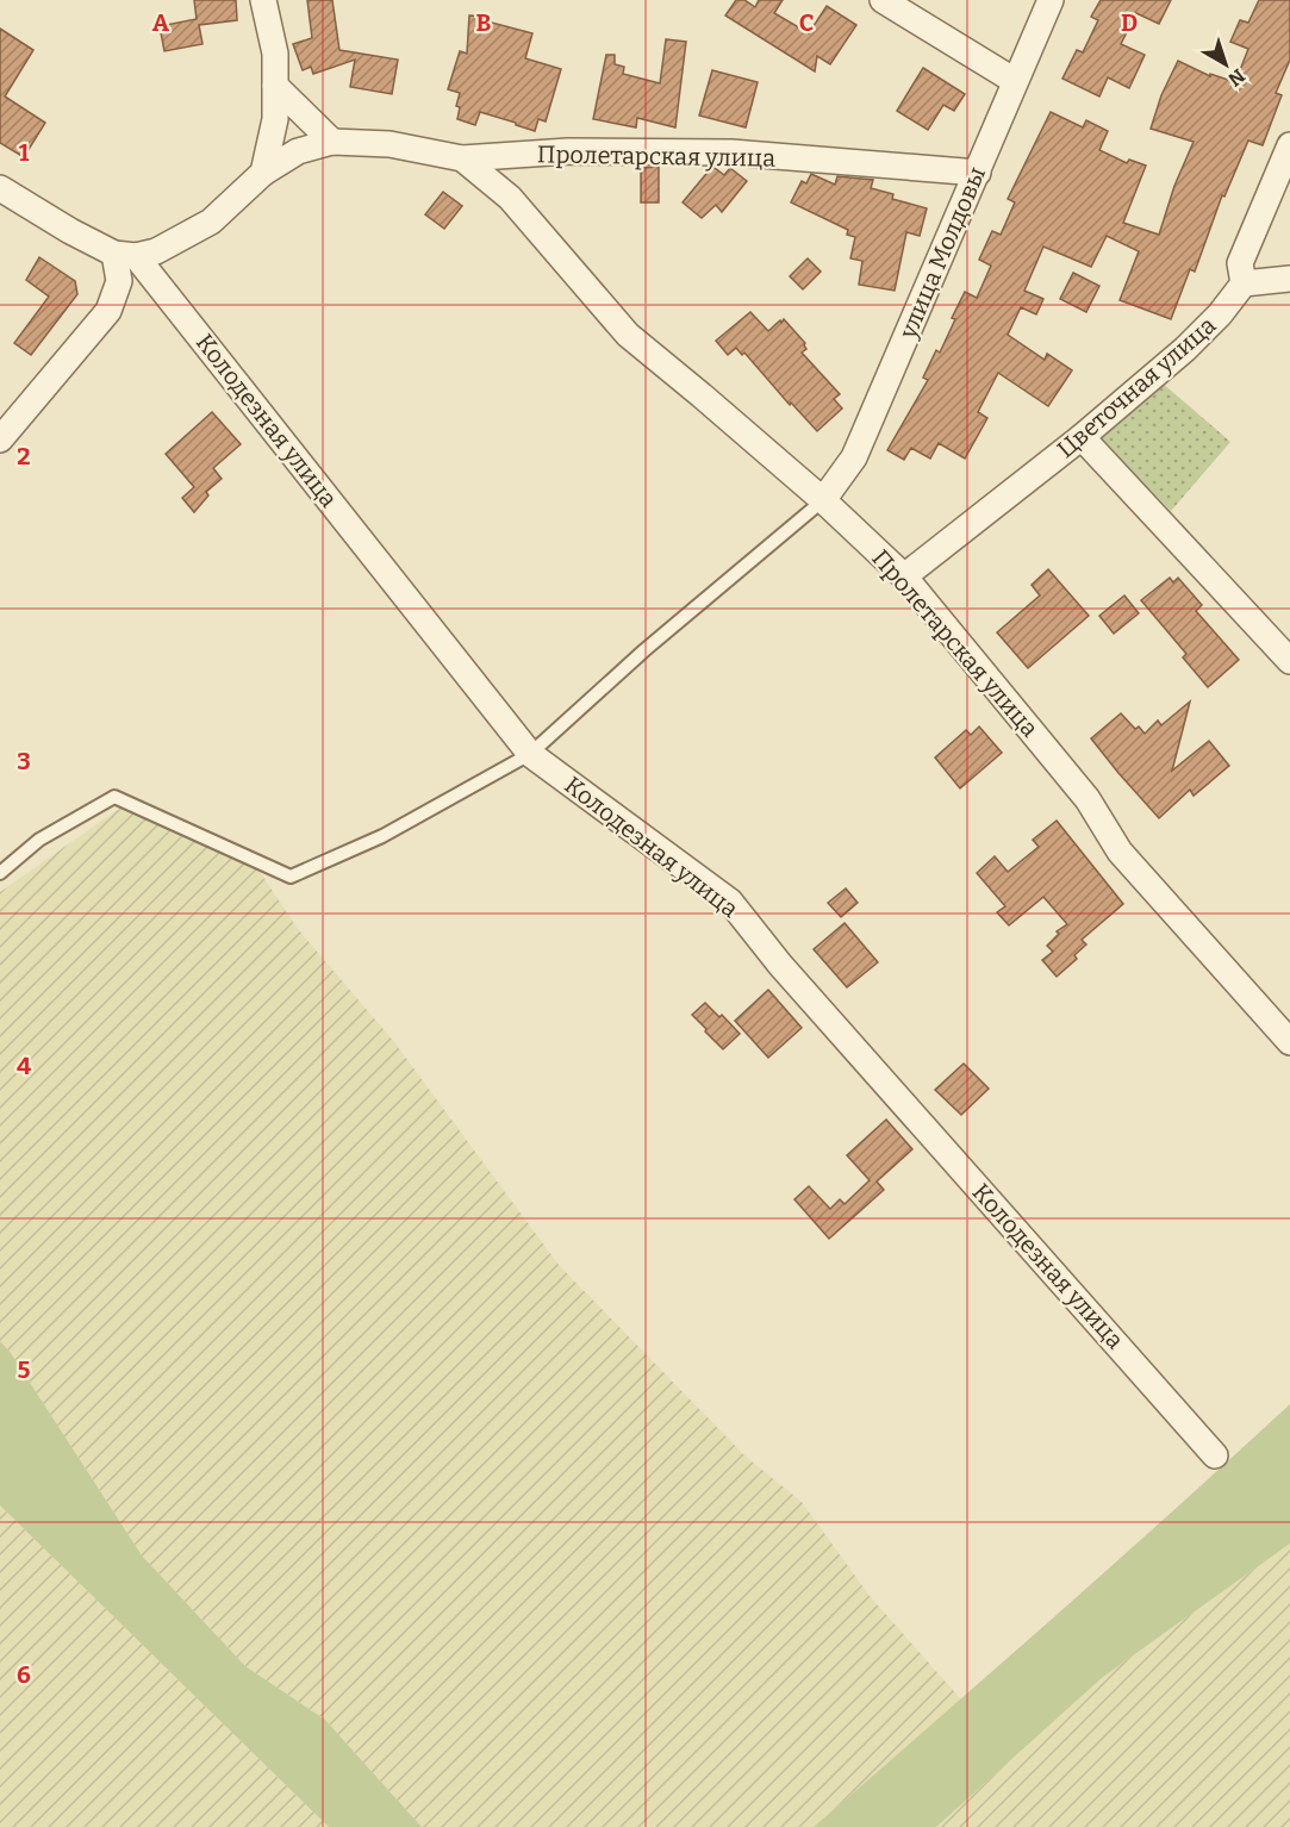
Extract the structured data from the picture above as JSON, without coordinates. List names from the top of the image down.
{
  "streets": {
    "street": [
      "Пролетарская улица",
      "улица Молдовы",
      "Цветочная улица",
      "Колодезная улица"
    ]
  },
  "crossings": [
    ["Пролетарская улица", "улица Молдовы"],
    ["Пролетарская улица", "Цветочная улица"],
    ["Пролетарская улица", "Колодезная улица"]
  ],
  "north": "bottom right",
  "grid": {
    "columns": [
      "A",
      "B",
      "C",
      "D"
    ],
    "rows": [
      "1",
      "2",
      "3",
      "4",
      "5",
      "6"
    ]
  }
}
